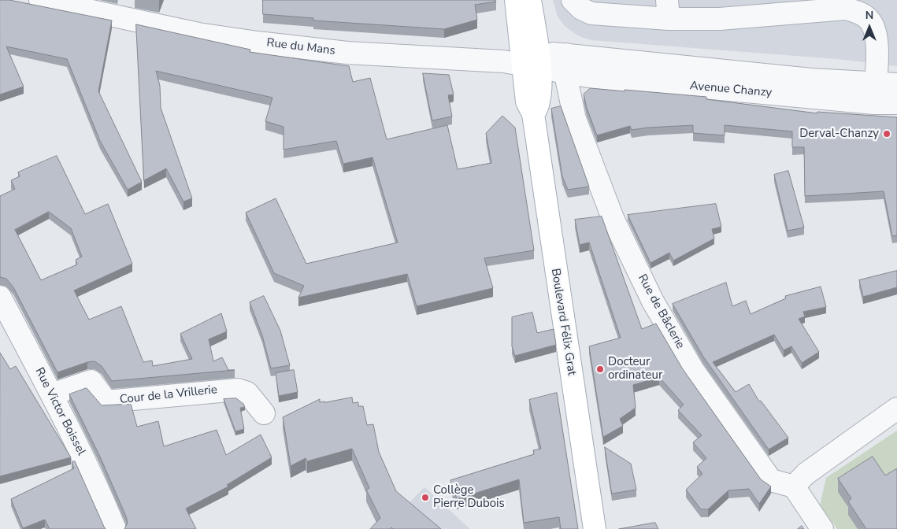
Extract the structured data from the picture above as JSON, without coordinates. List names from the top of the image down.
{
  "streets": {
    "main road": ["Boulevard Félix Grat"],
    "street": [
      "Rue du Mans",
      "Avenue Chanzy",
      "Rue de Bâclerie",
      "Cour de la Vrillerie",
      "Rue Victor Boissel"
    ]
  },
  "crossings": [
    ["Rue du Mans", "Avenue Chanzy"],
    ["Rue du Mans", "Rue de Bâclerie"],
    ["Rue du Mans", "Boulevard Félix Grat"],
    ["Avenue Chanzy", "Rue de Bâclerie"],
    ["Cour de la Vrillerie", "Rue Victor Boissel"]
  ],
  "places": ["Derval-Chanzy", "Docteur ordinateur", "Collège Pierre Dubois"],
  "north": "top"
}
